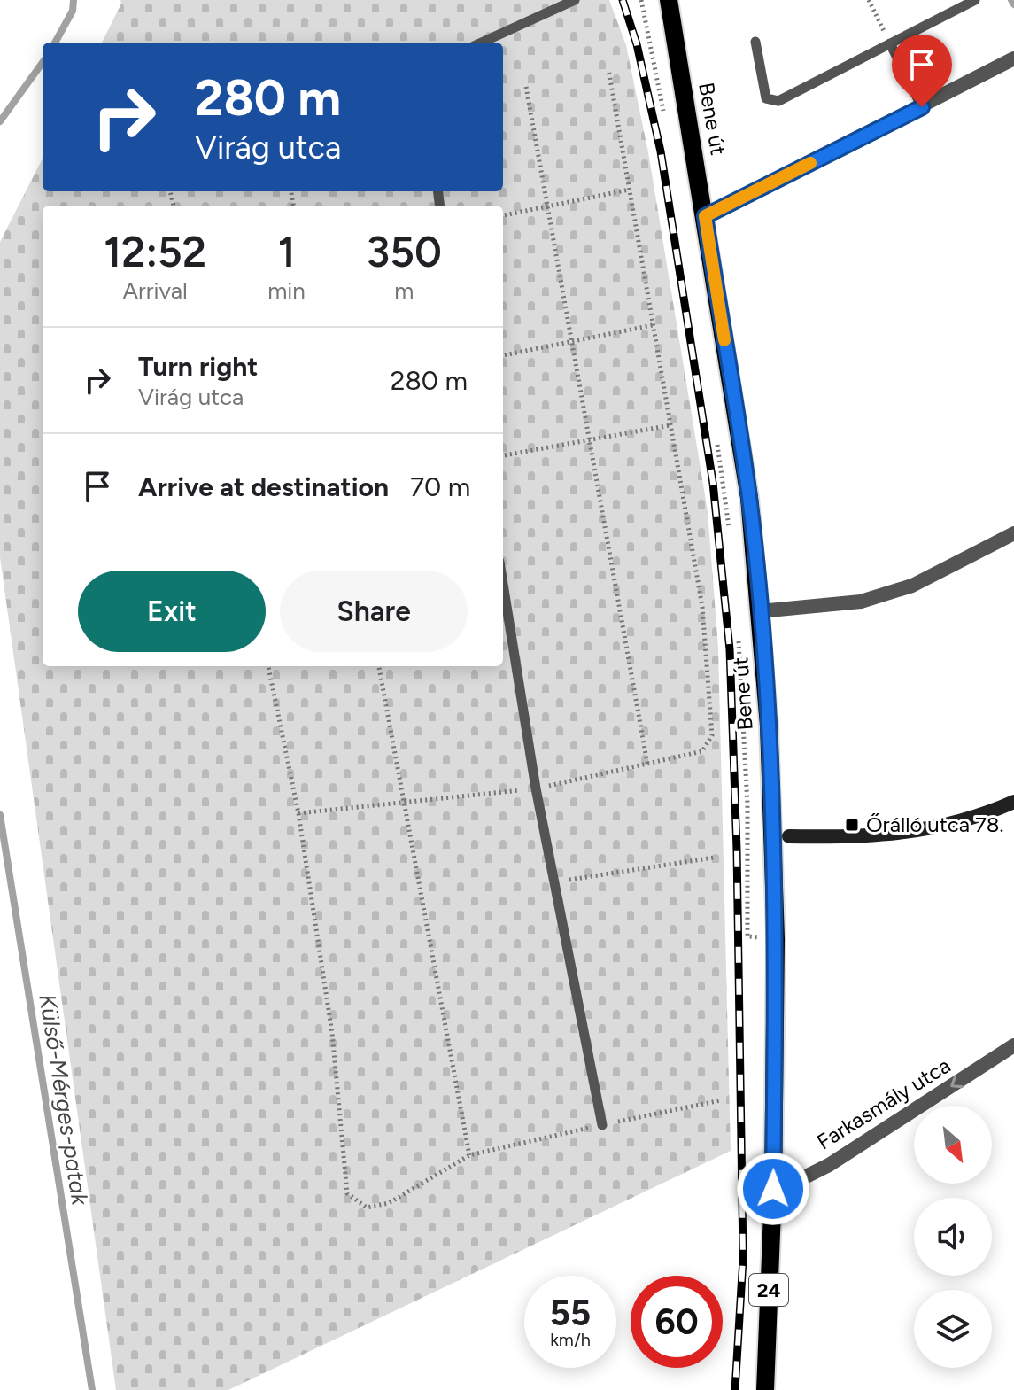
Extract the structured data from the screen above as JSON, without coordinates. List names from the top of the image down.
{
  "streets": {
    "main road": ["Bene út", "24"],
    "street": ["Farkasmály utca"]
  },
  "crossings": [
    ["Bene út", "Farkasmály utca"]
  ],
  "one_way": ["Farkasmály utca"],
  "water": ["Külső-Mérges-patak"],
  "places": {
    "transit": ["Őrálló utca 78."]
  },
  "north": "bottom right",
  "page": {
    "turn": ["280 m", "Virág utca"],
    "eta": [
      "12:52",
      "Arrival",
      "1",
      "min",
      "350",
      "m"
    ],
    "list": [
      {
        "name": "Turn right",
        "note": "Virág utca",
        "value": "280 m"
      },
      {
        "name": "Arrive at destination",
        "value": "70 m"
      }
    ],
    "buttons": ["Exit", "Share"],
    "speed": "55 km/h",
    "limit": "60"
  }
}
